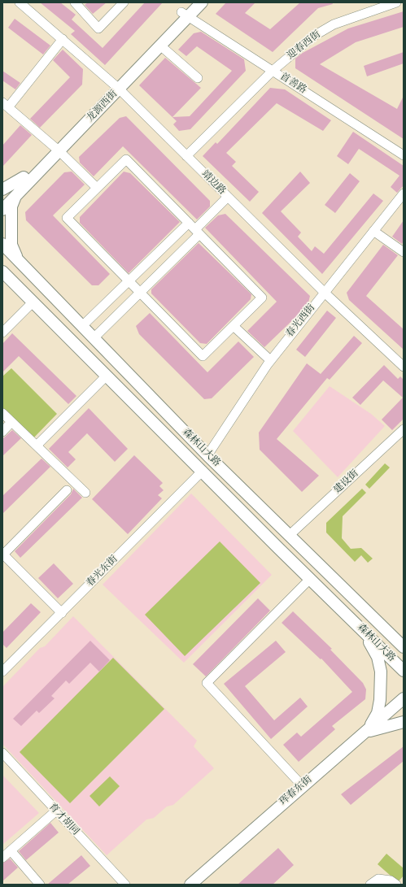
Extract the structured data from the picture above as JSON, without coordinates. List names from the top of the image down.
{
  "streets": {
    "main road": ["龙源西街", "森林山大路", "珲春东街"],
    "street": [
      "迎春西街",
      "首善路",
      "靖边路",
      "春光西街",
      "建设街",
      "春光东街",
      "育才胡同"
    ]
  },
  "crossings": [
    ["迎春西街", "首善路"],
    ["迎春西街", "靖边路"],
    ["首善路", "龙源西街"],
    ["龙源西街", "靖边路"],
    ["靖边路", "春光西街"],
    ["春光西街", "森林山大路"],
    ["森林山大路", "建设街"],
    ["森林山大路", "春光东街"]
  ]
}
